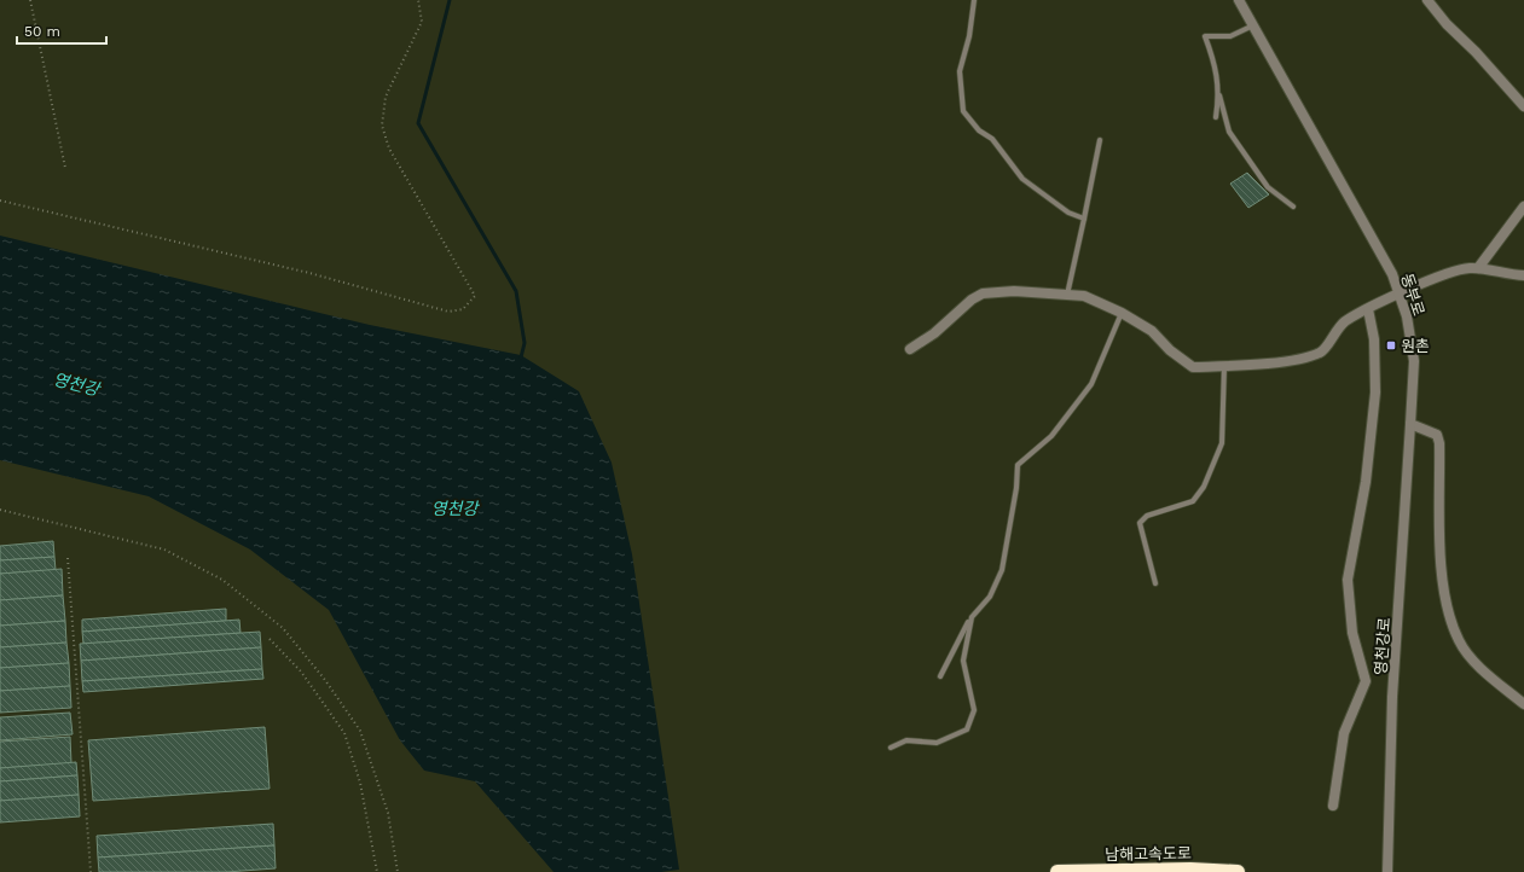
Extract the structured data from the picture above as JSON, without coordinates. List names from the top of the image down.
{
  "streets": {
    "highway": ["남해고속도로"],
    "street": ["동부로", "영천강로"]
  },
  "crossings": [
    ["동부로", "영천강로"]
  ],
  "water": ["영천강"],
  "places": {
    "transit": ["원촌"]
  },
  "scale_bar": "50 m"
}
